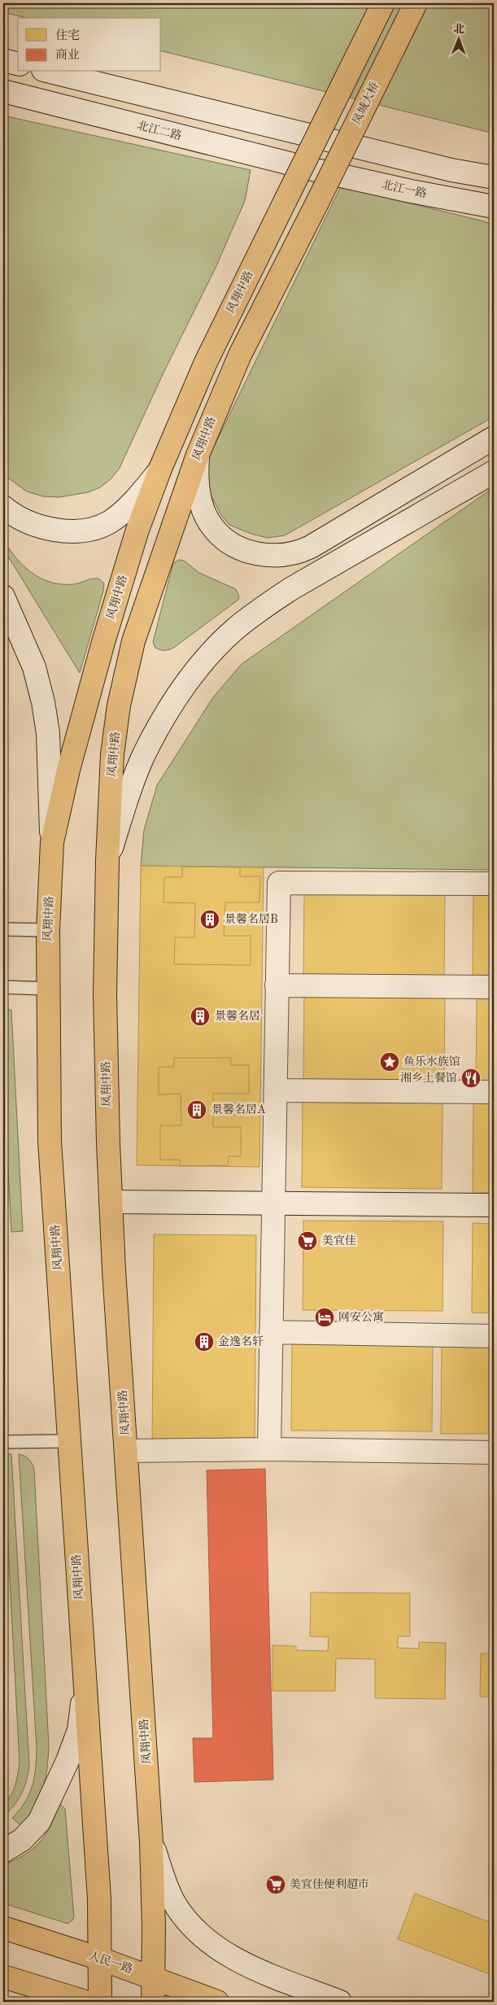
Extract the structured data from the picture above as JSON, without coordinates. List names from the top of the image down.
{
  "streets": {
    "main road": [
      "凤城大桥",
      "北江二路",
      "北江一路",
      "风翔中路",
      "凤翔中路",
      "人民一路"
    ]
  },
  "crossings": [
    ["凤城大桥", "凤翔中路"],
    ["北江二路", "北江一路"],
    ["凤翔中路", "人民一路"]
  ],
  "places": {
    "building": [
      "景馨名居B",
      "景馨名居",
      "景馨名居A",
      "金逸名轩"
    ],
    "place": ["鱼乐水族馆"],
    "restaurant": ["湘乡土餐馆"],
    "supermarket": ["美宜佳", "美宜佳便利超市"],
    "hotel": ["网安公寓"]
  },
  "legend": ["住宅", "商业"],
  "north": "top"
}
